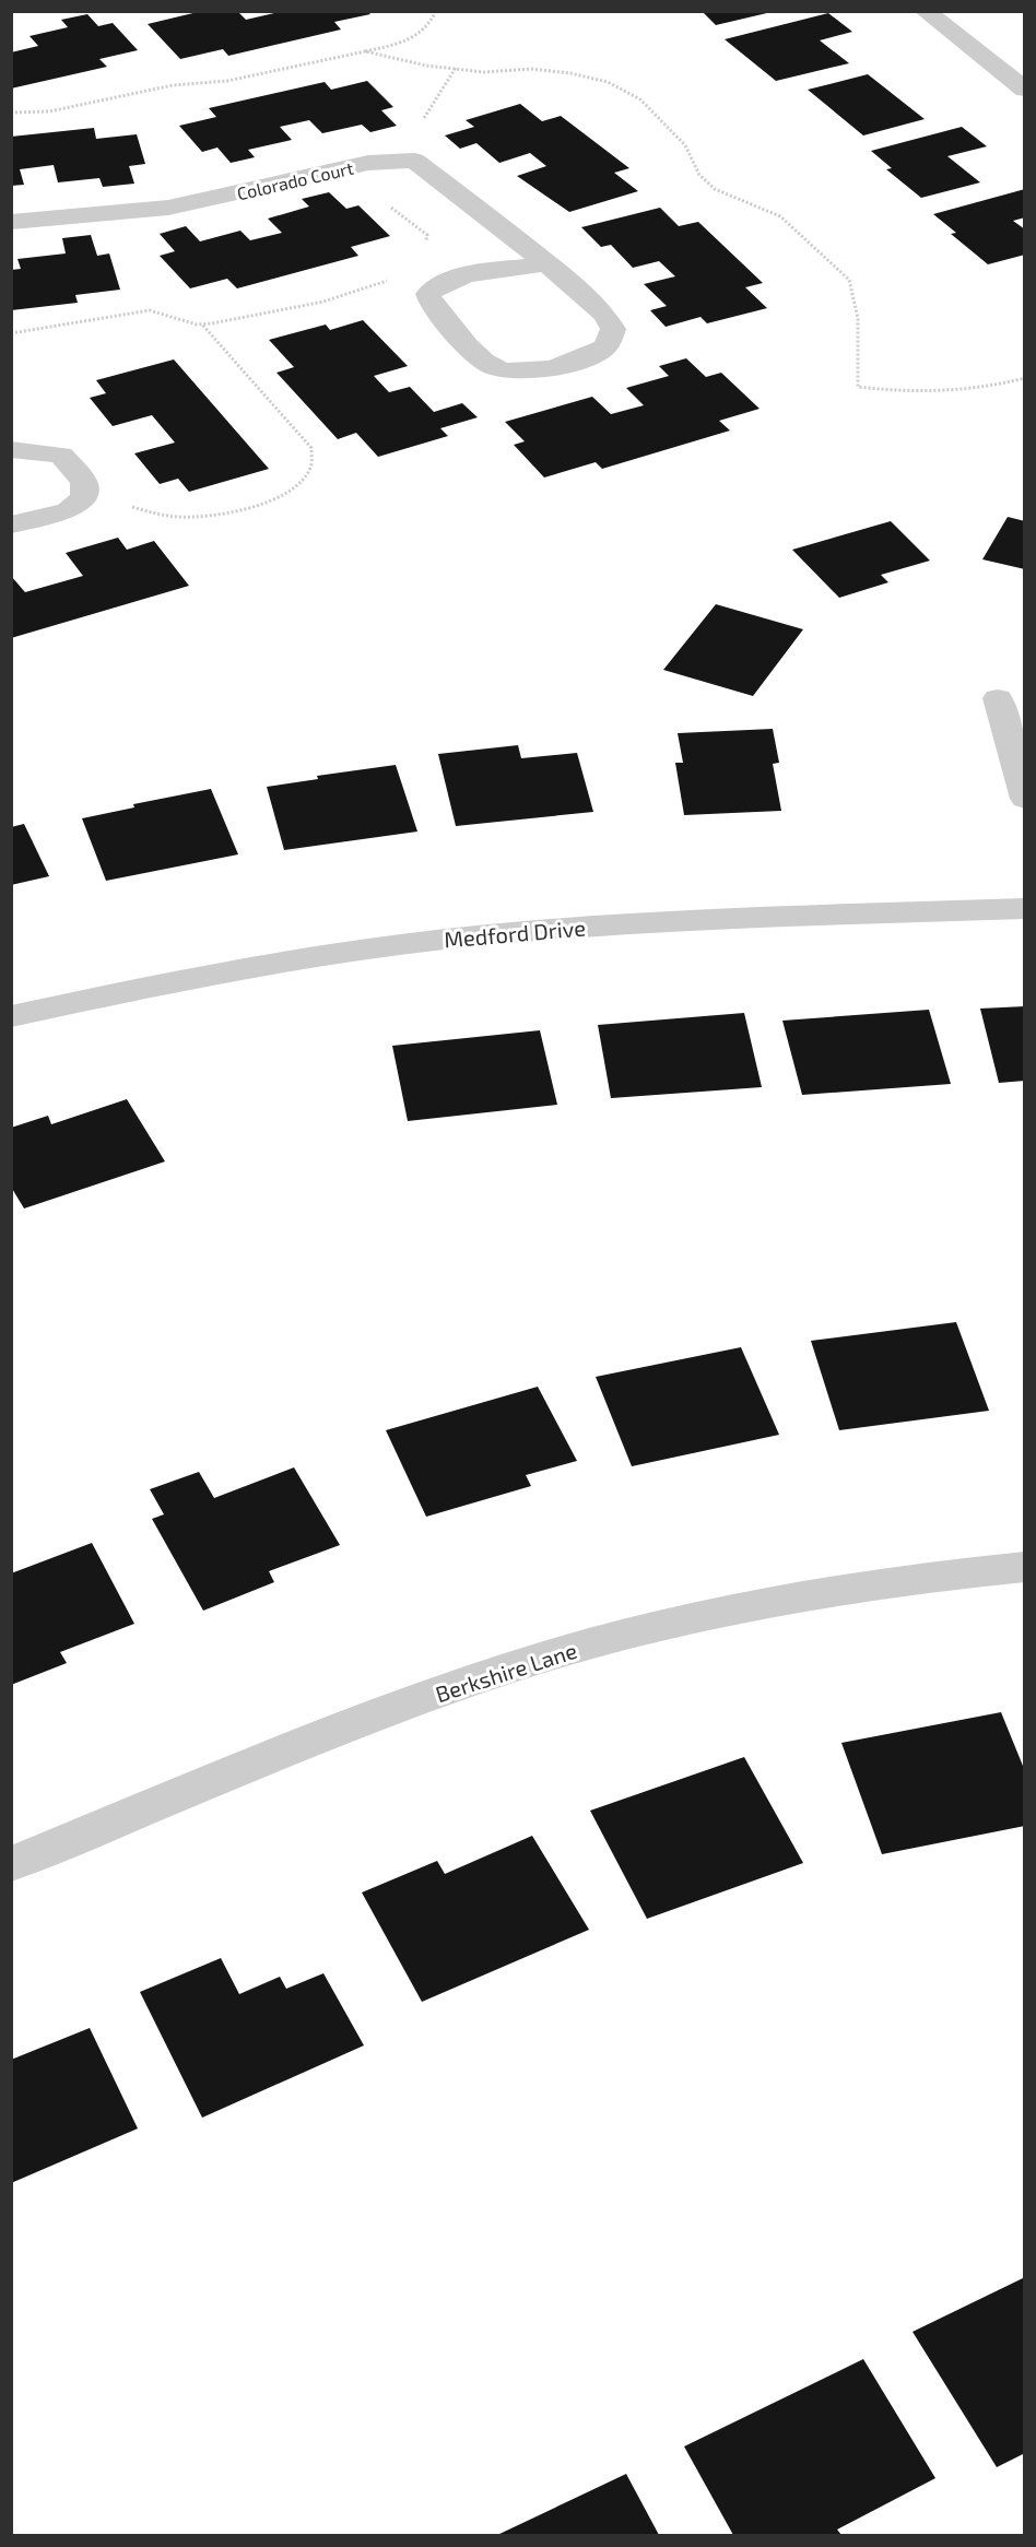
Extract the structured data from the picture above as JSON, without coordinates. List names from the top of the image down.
{
  "streets": {
    "street": ["Colorado Court", "Medford Drive", "Berkshire Lane"]
  }
}
